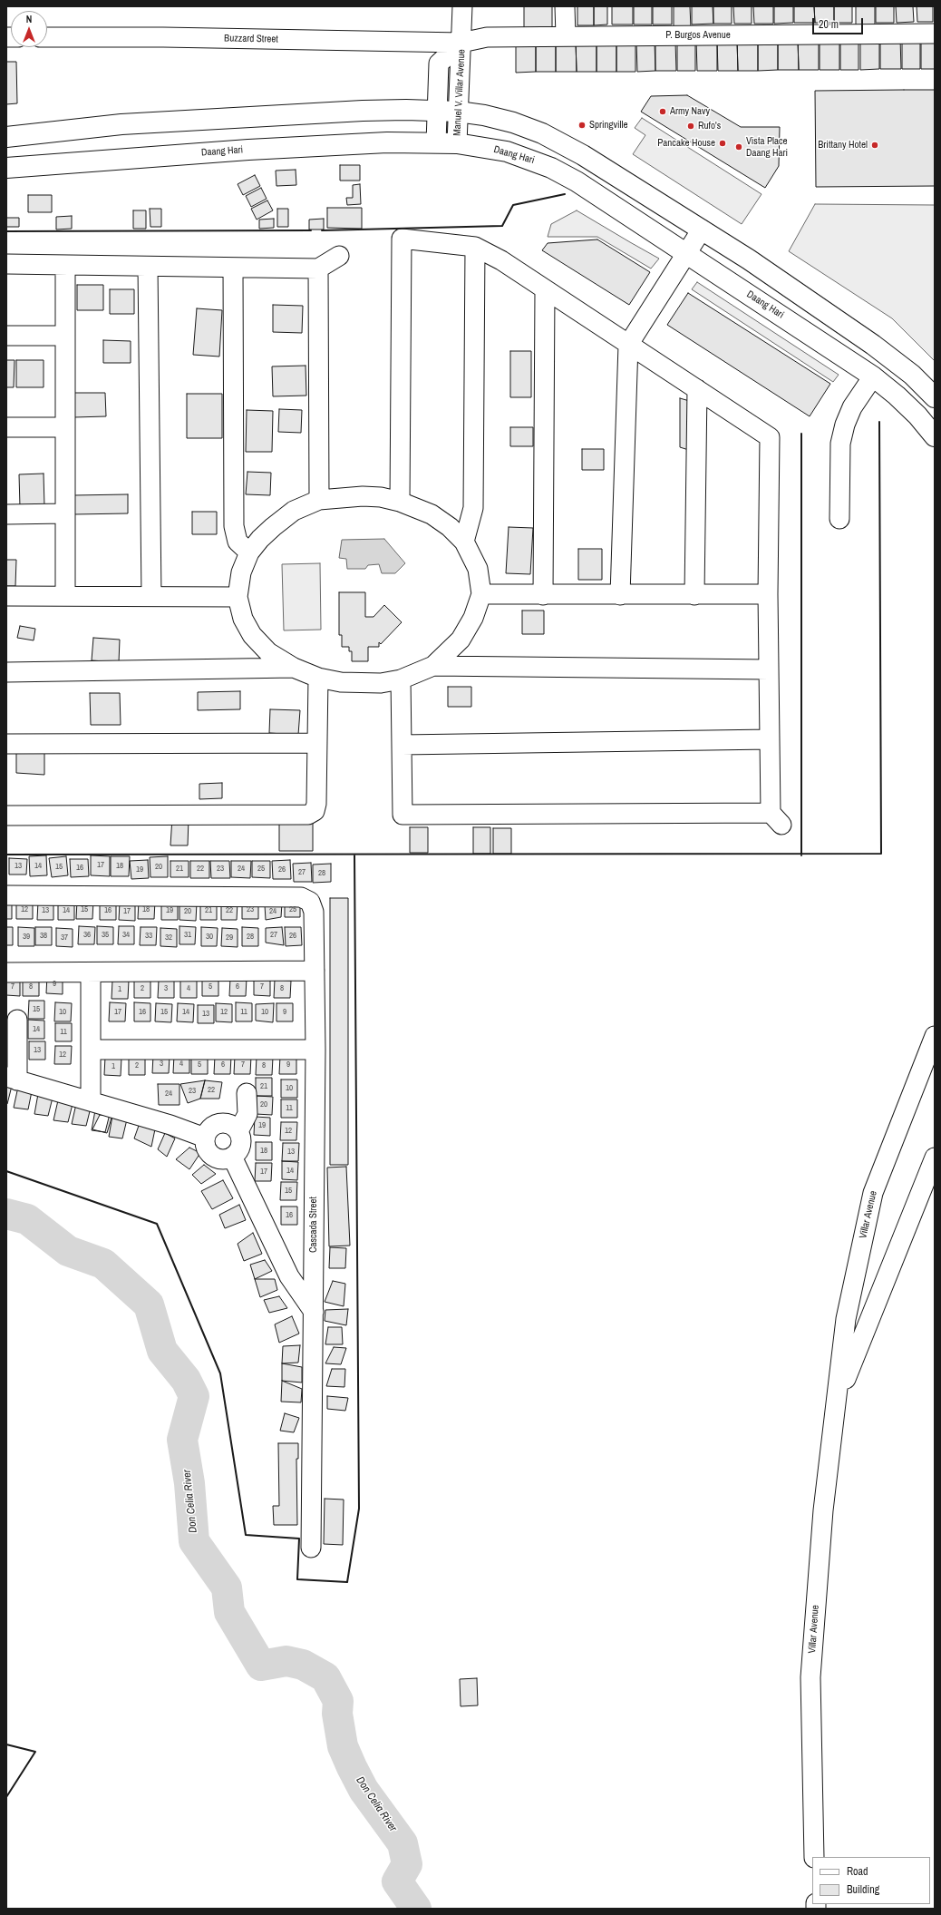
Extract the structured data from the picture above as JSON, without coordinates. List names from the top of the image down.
{
  "streets": {
    "main road": ["Daang Hari"],
    "street": [
      "P. Burgos Avenue",
      "Buzzard Street",
      "Manuel V. Villar Avenue",
      "Villar Avenue",
      "Cascada Street"
    ]
  },
  "crossings": [
    ["P. Burgos Avenue", "Buzzard Street"],
    ["P. Burgos Avenue", "Manuel V. Villar Avenue"],
    ["Buzzard Street", "Manuel V. Villar Avenue"],
    ["Manuel V. Villar Avenue", "Daang Hari"]
  ],
  "water": ["Don Celia River"],
  "places": [
    "Army Navy",
    "Springville",
    "Rufo's",
    "Pancake House",
    "Brittany Hotel",
    "Vista Place Daang Hari"
  ],
  "house_numbers": [
    "17",
    "13",
    "14",
    "18",
    "15",
    "20",
    "16",
    "21",
    "22",
    "23",
    "24",
    "25",
    "19",
    "26",
    "27",
    "28",
    "12",
    "15",
    "18",
    "23",
    "25",
    "13",
    "14",
    "16",
    "19",
    "21",
    "22",
    "17",
    "20",
    "24",
    "36",
    "35",
    "34",
    "31",
    "27",
    "38",
    "33",
    "26",
    "39",
    "30",
    "28",
    "37",
    "32",
    "29",
    "9",
    "7",
    "8",
    "5",
    "6",
    "7",
    "2",
    "3",
    "4",
    "8",
    "1",
    "15",
    "10",
    "17",
    "16",
    "15",
    "14",
    "12",
    "11",
    "10",
    "9",
    "13",
    "14",
    "11",
    "13",
    "12",
    "3",
    "4",
    "5",
    "6",
    "7",
    "9",
    "2",
    "8",
    "1",
    "21",
    "10",
    "22",
    "23",
    "24",
    "20",
    "11",
    "19",
    "12",
    "18",
    "13",
    "14",
    "17",
    "15",
    "16"
  ],
  "legend": ["Road", "Building"],
  "scale_bar": "20 m",
  "north": "top"
}
